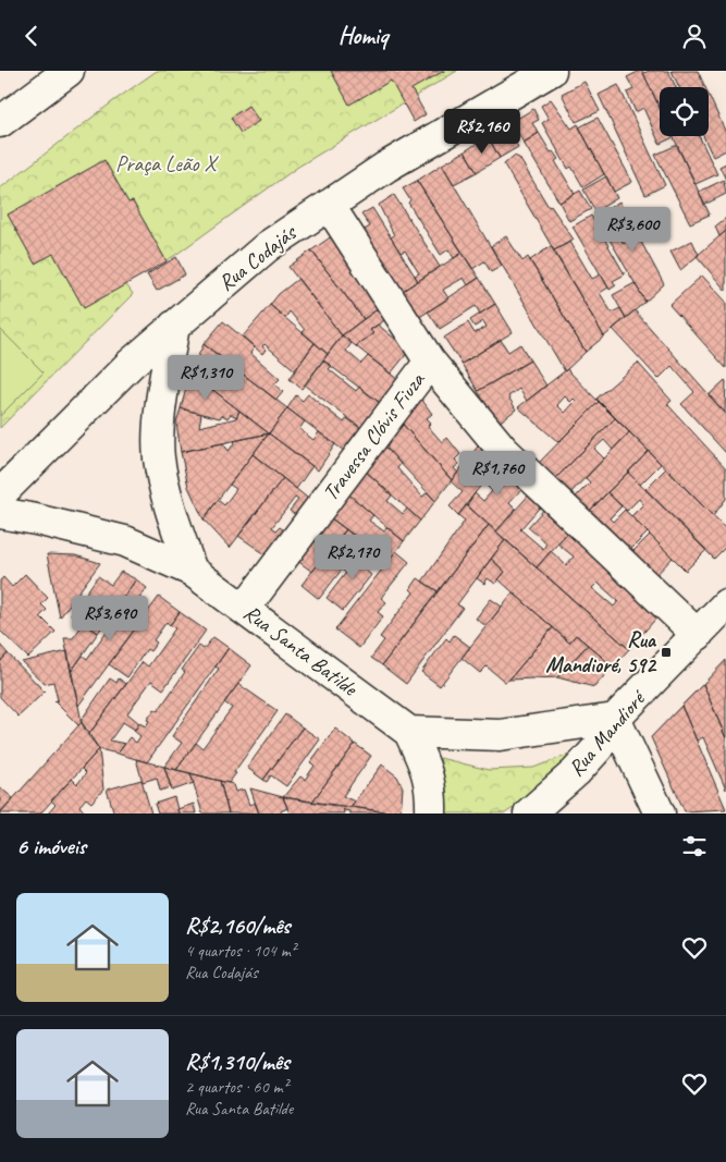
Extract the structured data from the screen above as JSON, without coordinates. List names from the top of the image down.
{
  "streets": {
    "street": [
      "Rua Codajás",
      "Travessa Clóvis Fiuza",
      "Rua Santa Batilde",
      "Rua Mandioré"
    ]
  },
  "crossings": [
    ["Rua Codajás", "Travessa Clóvis Fiuza"],
    ["Travessa Clóvis Fiuza", "Rua Santa Batilde"]
  ],
  "parks": ["Praça Leão X"],
  "places": {
    "transit": ["Rua Mandioré, 592"]
  },
  "page": {
    "header": "Homiq",
    "price": [
      "R$2,160",
      "R$3,600",
      "R$1,310",
      "R$1,760",
      "R$2,170",
      "R$3,690"
    ],
    "heading": "6 imóveis",
    "list": [
      {
        "name": "R$2,160/mês",
        "note": "4 quartos · 104 m² · Rua Codajás"
      },
      {
        "name": "R$1,310/mês",
        "note": "2 quartos · 60 m² · Rua Santa Batilde"
      }
    ]
  }
}
